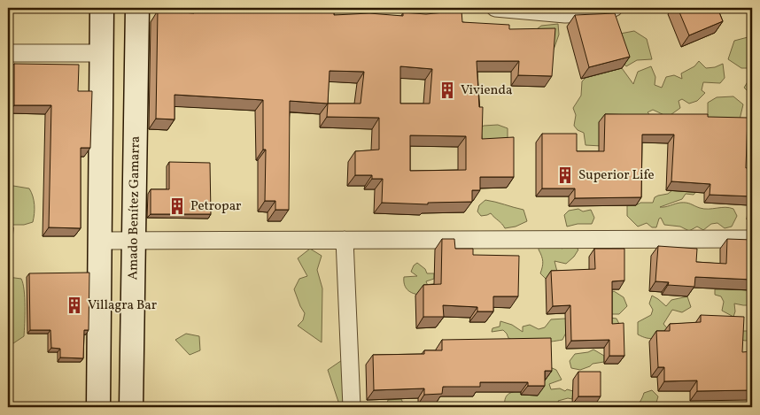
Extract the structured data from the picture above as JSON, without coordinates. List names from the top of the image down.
{
  "streets": {
    "main road": ["Amado Benítez Gamarra"]
  },
  "places": {
    "building": [
      "Vivienda",
      "Superior Life",
      "Petropar",
      "Villagra Bar"
    ]
  }
}
